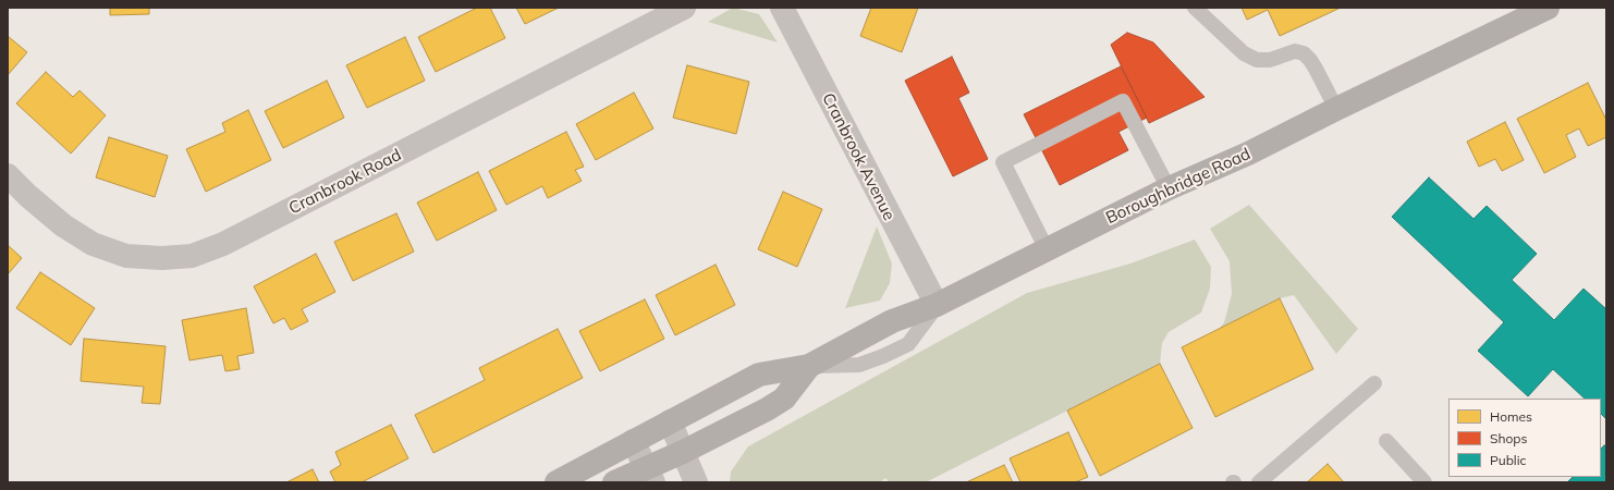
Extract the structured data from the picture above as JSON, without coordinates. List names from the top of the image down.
{
  "streets": {
    "main road": ["Boroughbridge Road"],
    "street": ["Cranbrook Avenue", "Cranbrook Road"]
  },
  "crossings": [
    ["Cranbrook Avenue", "Boroughbridge Road"]
  ],
  "legend": ["Homes", "Shops", "Public"]
}
